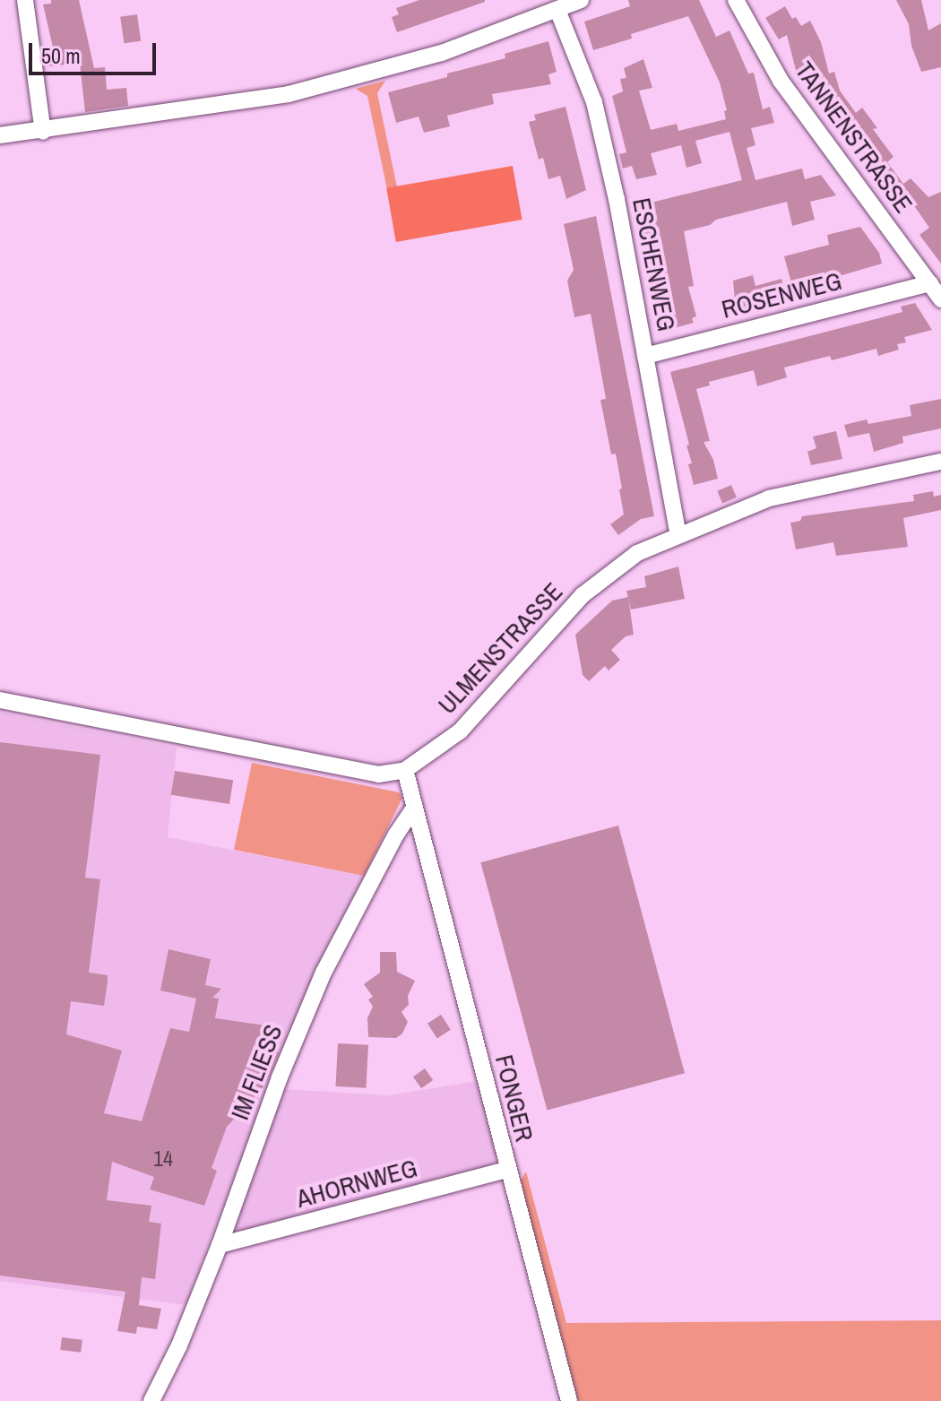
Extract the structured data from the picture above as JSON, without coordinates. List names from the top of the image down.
{
  "streets": {
    "street": [
      "TANNENSTRASSE",
      "ESCHENWEG",
      "ROSENWEG",
      "ULMENSTRASSE",
      "IM FLIESS",
      "FONGER",
      "AHORNWEG"
    ]
  },
  "crossings": [
    ["TANNENSTRASSE", "ROSENWEG"],
    ["ESCHENWEG", "ROSENWEG"],
    ["ESCHENWEG", "ULMENSTRASSE"],
    ["IM FLIESS", "FONGER"],
    ["IM FLIESS", "AHORNWEG"],
    ["FONGER", "AHORNWEG"]
  ],
  "house_numbers": ["14"],
  "scale_bar": "50 m"
}
